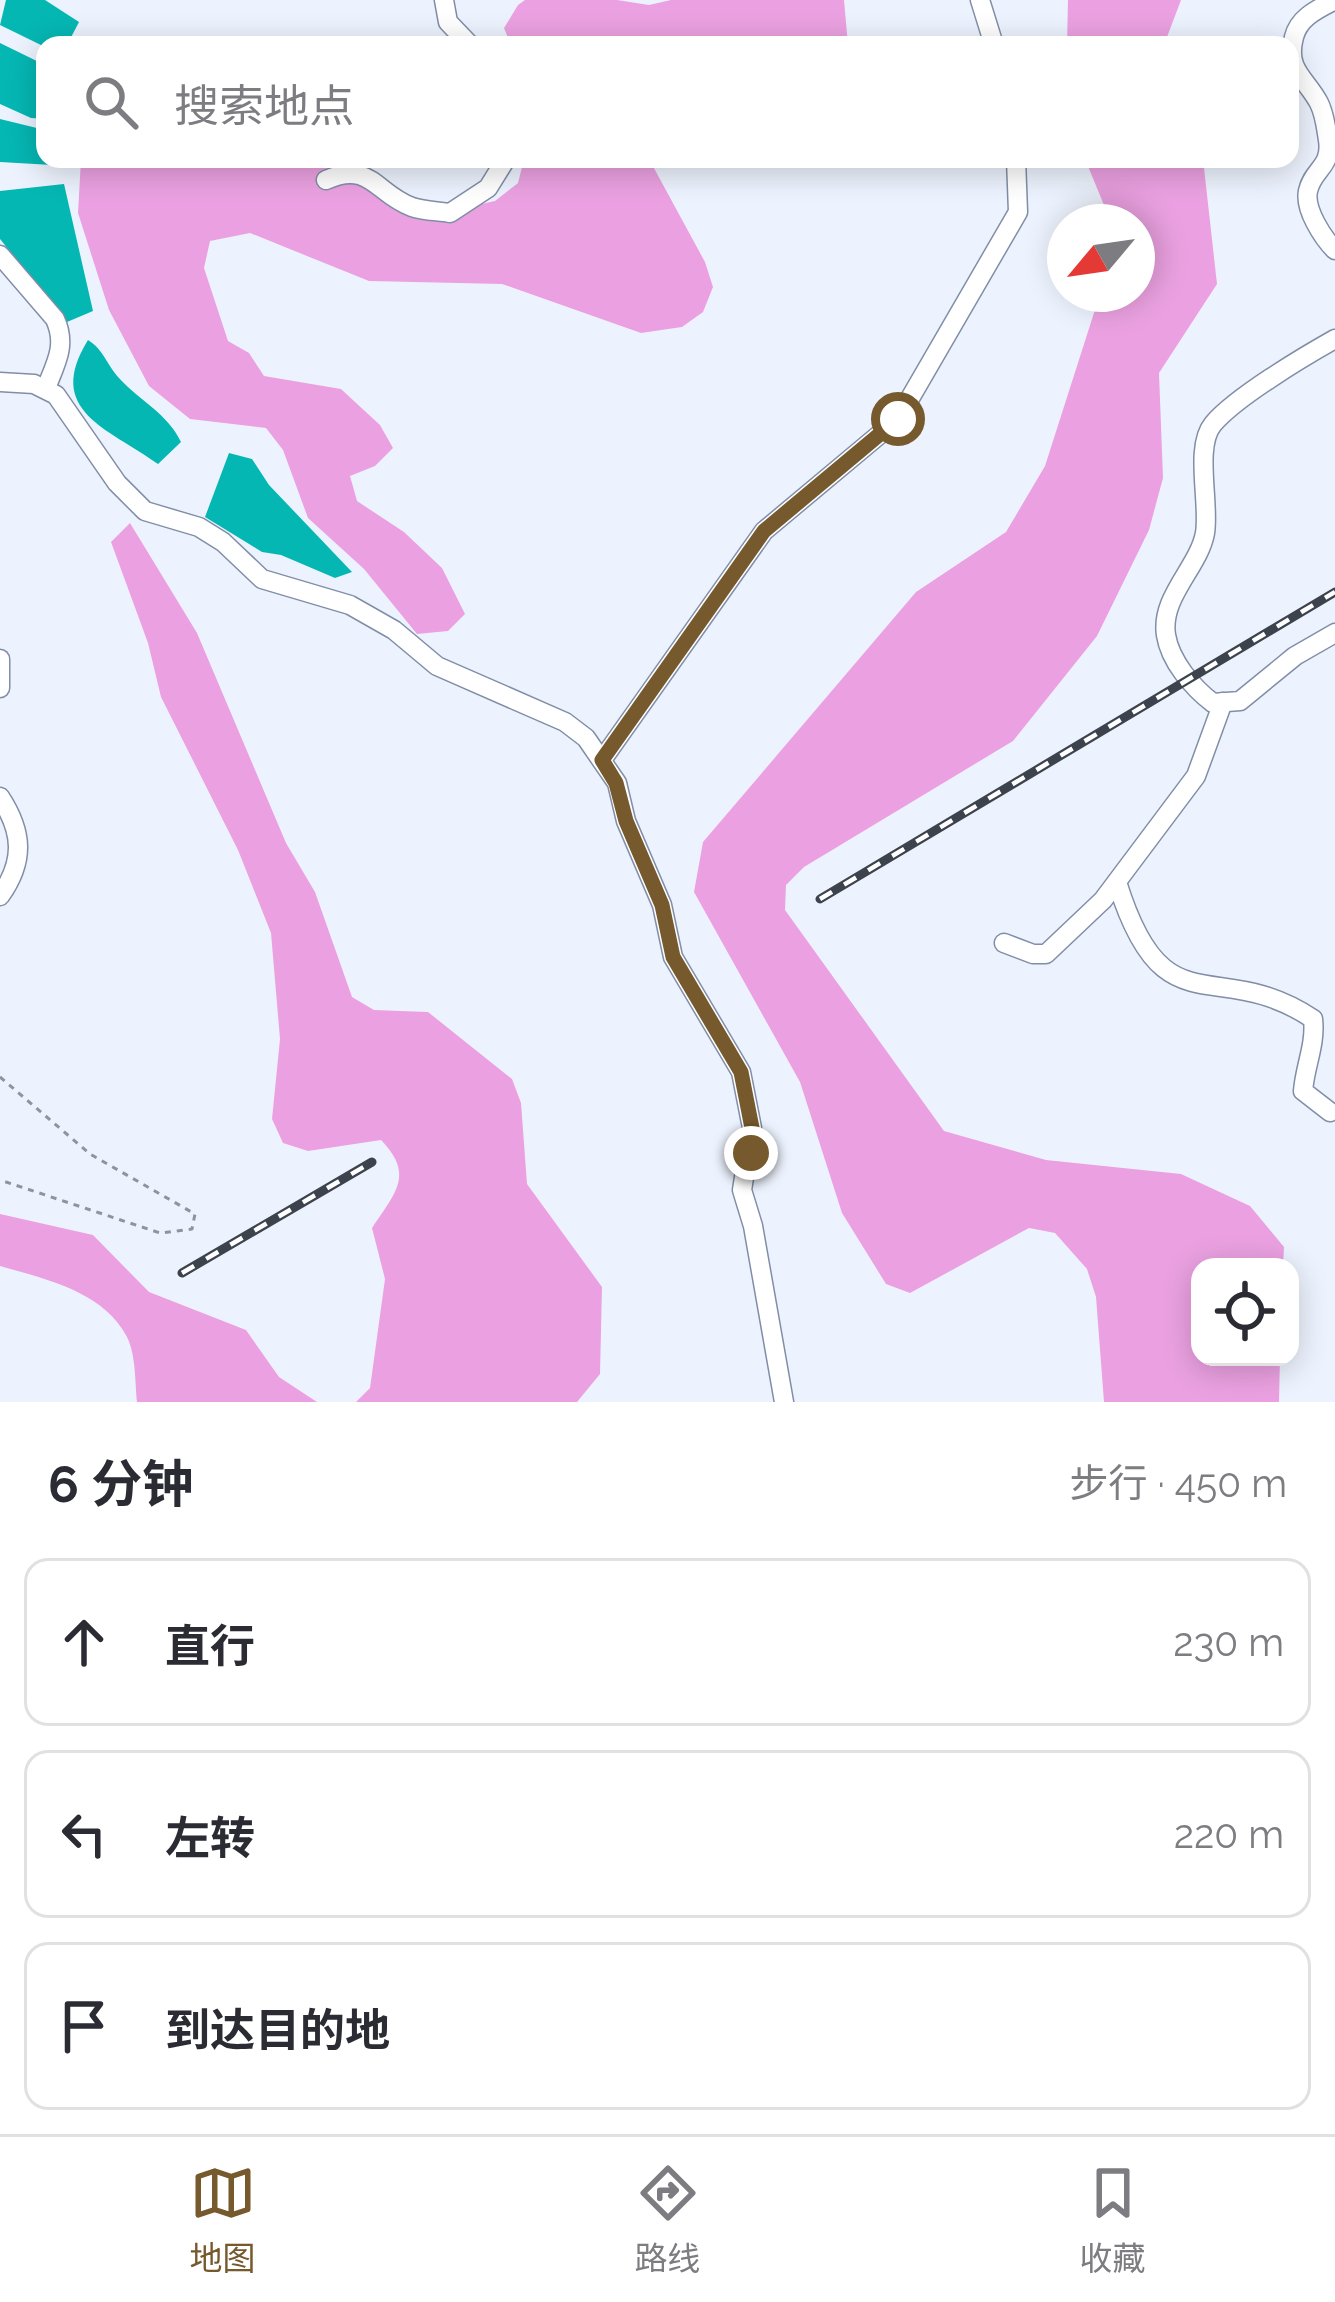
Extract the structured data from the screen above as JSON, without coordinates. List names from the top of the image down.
{
  "north": "bottom left",
  "page": {
    "search": "搜索地点",
    "heading": ["6 分钟", "步行 · 450 m"],
    "list": [
      ["直行", "230 m"],
      ["左转", "220 m"],
      "到达目的地"
    ],
    "nav": ["地图", "路线", "收藏"]
  }
}
